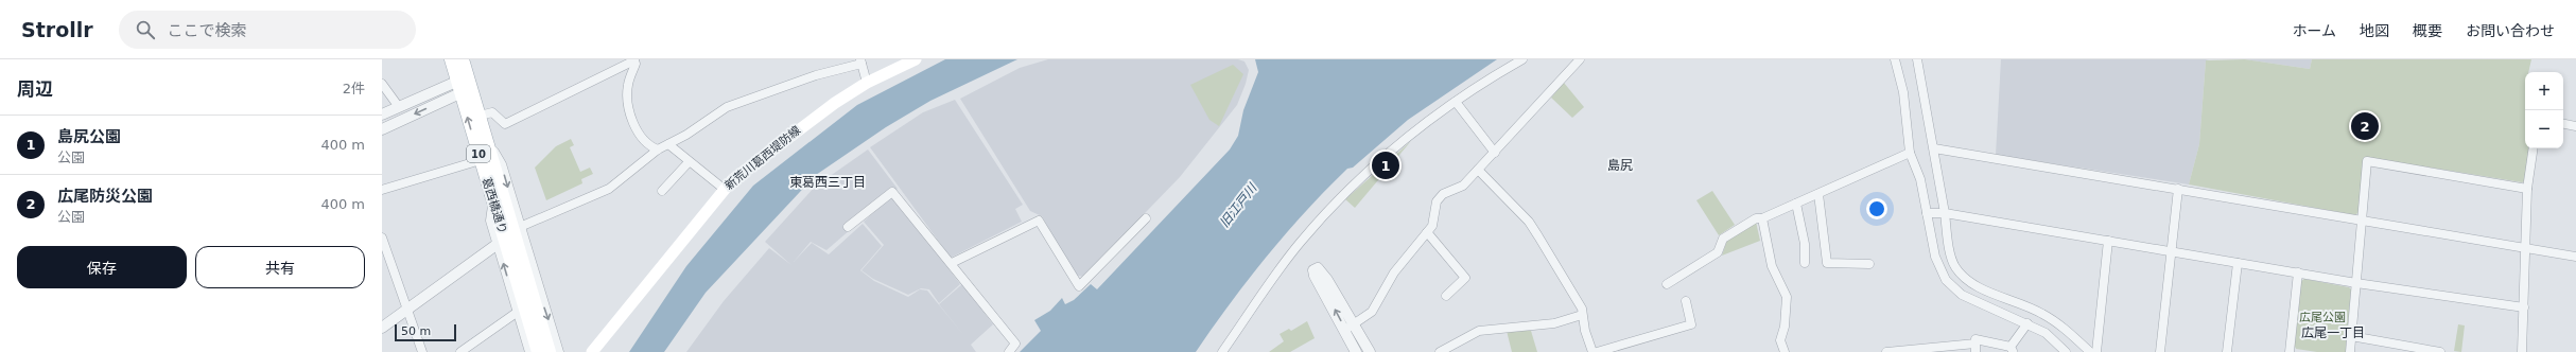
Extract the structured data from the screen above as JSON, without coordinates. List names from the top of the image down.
{
  "streets": {
    "main road": ["10", "新荒川葛西堤防線", "葛西橋通り"]
  },
  "districts": ["島尻", "東葛西三丁目", "広尾一丁目"],
  "water": ["旧江戸川"],
  "parks": ["広尾公園"],
  "scale_bar": "50 m",
  "page": {
    "header": "Strollr",
    "search": "ここで検索",
    "nav": [
      "ホーム",
      "地図",
      "概要",
      "お問い合わせ"
    ],
    "heading": ["周辺", "2件"],
    "map_buttons": ["+", "−"],
    "pins": ["2", "1"],
    "list": [
      {
        "mark": "1",
        "name": "島尻公園",
        "note": "公園",
        "value": "400 m"
      },
      {
        "mark": "2",
        "name": "広尾防災公園",
        "note": "公園",
        "value": "400 m"
      }
    ],
    "buttons": ["保存", "共有"],
    "scale": "50 m"
  }
}
